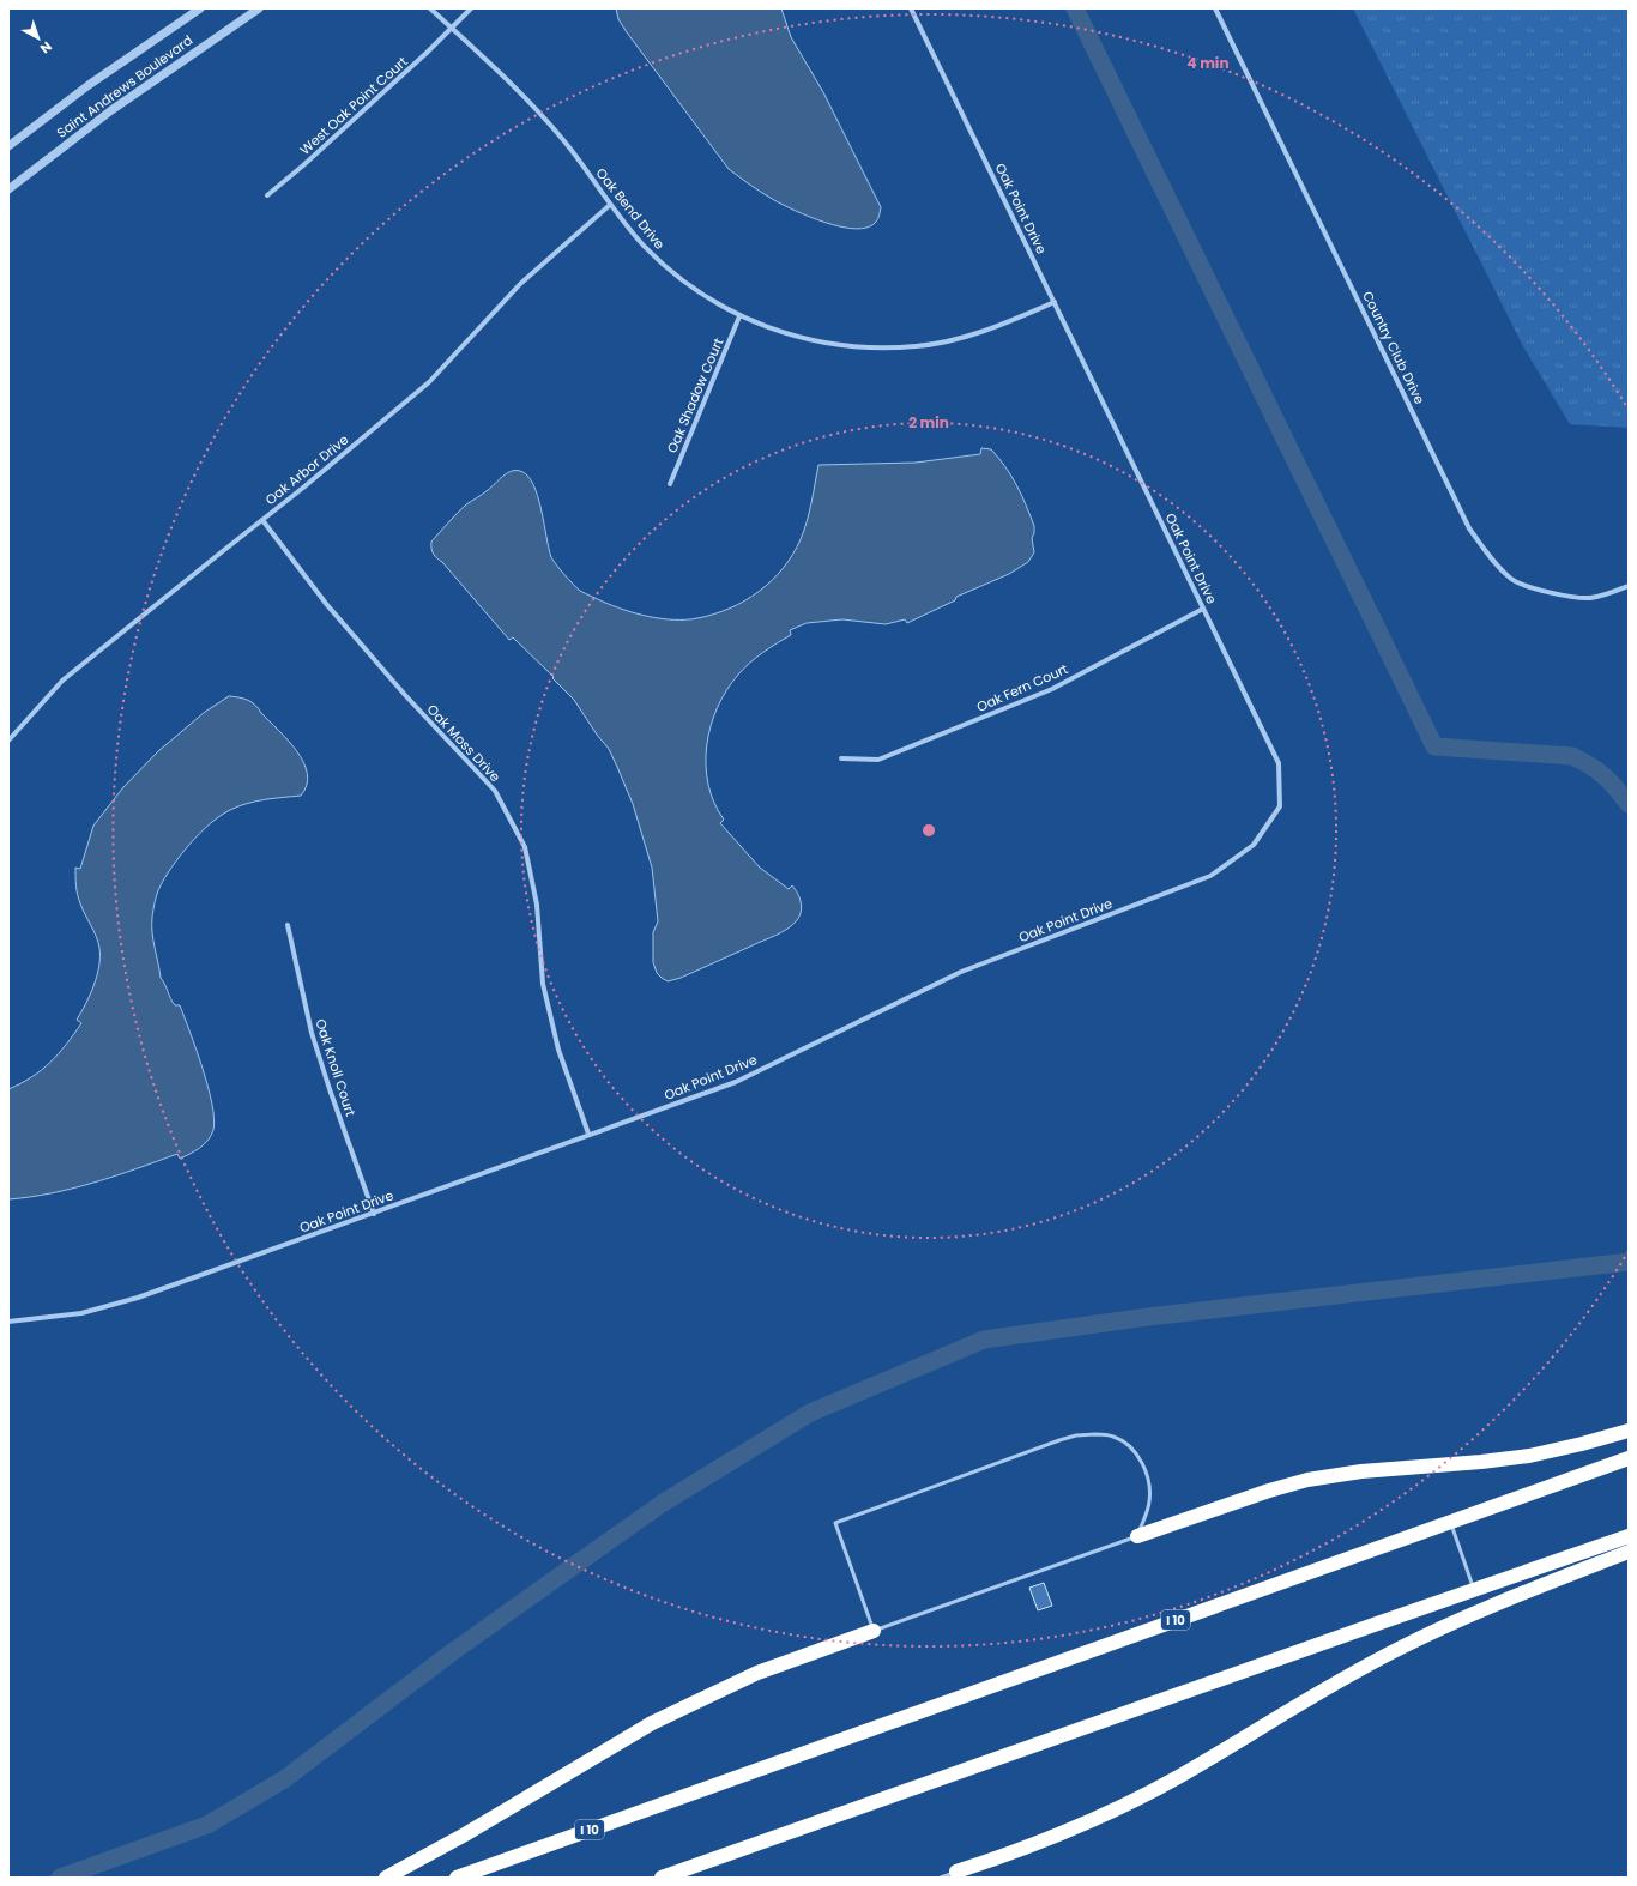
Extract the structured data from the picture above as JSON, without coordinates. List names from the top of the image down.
{
  "streets": {
    "highway": ["I 10"],
    "street": [
      "Saint Andrews Boulevard",
      "West Oak Point Court",
      "Oak Bend Drive",
      "Oak Point Drive",
      "Country Club Drive",
      "Oak Shadow Court",
      "Oak Arbor Drive",
      "Oak Fern Court",
      "Oak Moss Drive",
      "Oak Knoll Court"
    ]
  },
  "crossings": [
    ["West Oak Point Court", "Oak Bend Drive"],
    ["Oak Bend Drive", "Oak Point Drive"],
    ["Oak Bend Drive", "Oak Shadow Court"],
    ["Oak Bend Drive", "Oak Arbor Drive"],
    ["Oak Point Drive", "Oak Fern Court"],
    ["Oak Point Drive", "Oak Moss Drive"],
    ["Oak Point Drive", "Oak Knoll Court"],
    ["Oak Arbor Drive", "Oak Moss Drive"]
  ],
  "north": "bottom right",
  "rings": ["4 min", "2 min"]
}
